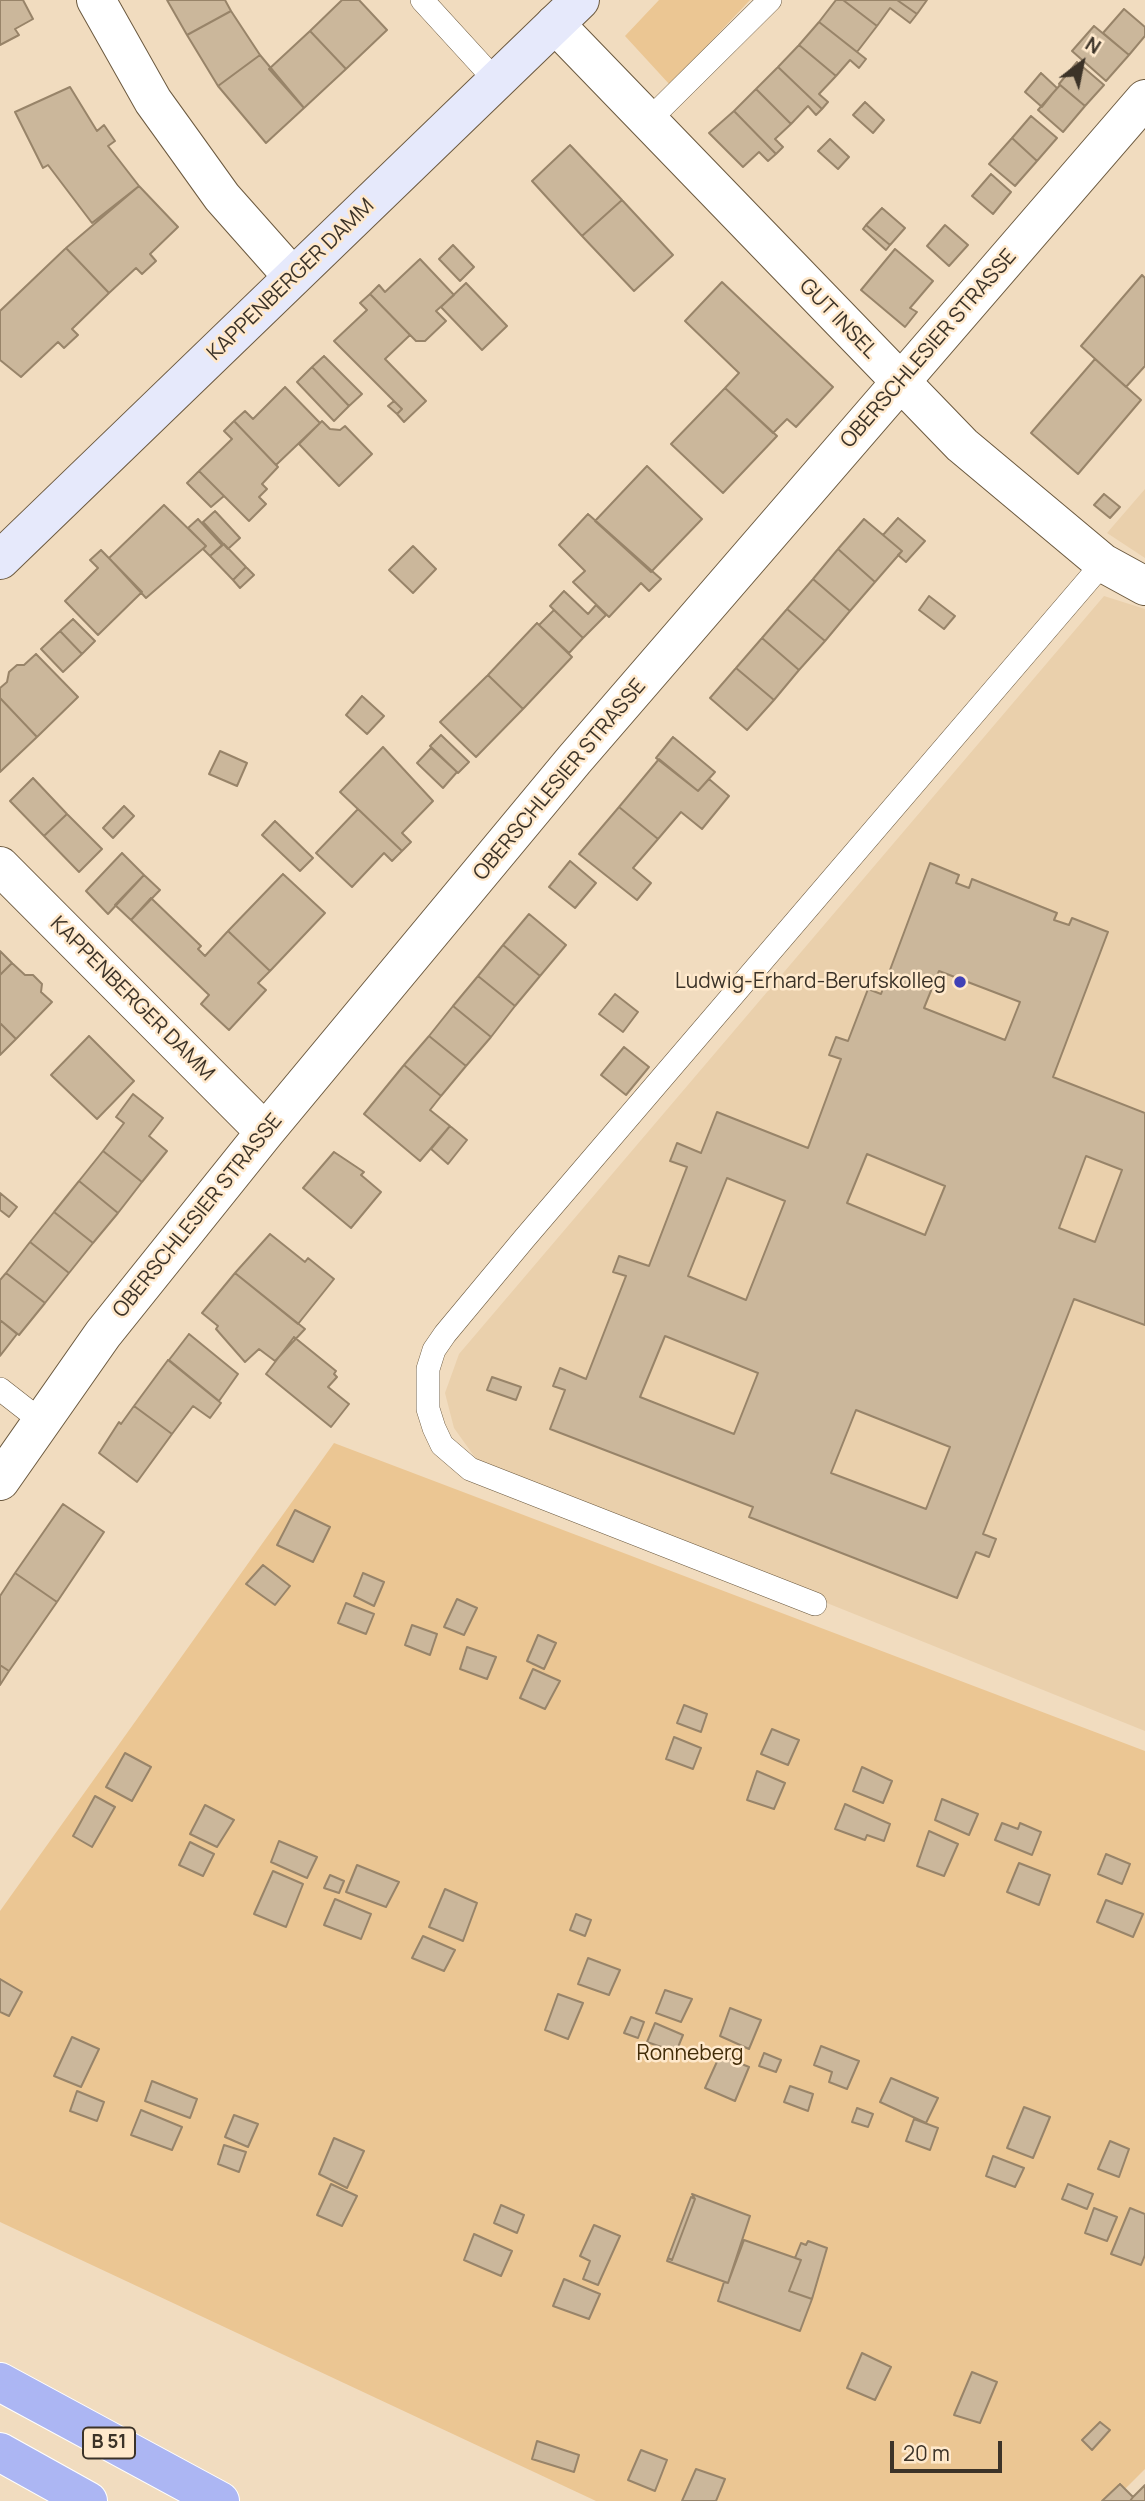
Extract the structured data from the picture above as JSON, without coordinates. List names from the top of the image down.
{
  "streets": {
    "highway": ["B 51"],
    "main road": ["KAPPENBERGER DAMM"],
    "street": ["GUT INSEL", "OBERSCHLESIER STRASSE"]
  },
  "crossings": [
    ["KAPPENBERGER DAMM", "GUT INSEL"],
    ["KAPPENBERGER DAMM", "OBERSCHLESIER STRASSE"],
    ["GUT INSEL", "OBERSCHLESIER STRASSE"]
  ],
  "parks": ["Ronneberg"],
  "places": ["Ludwig-Erhard-Berufskolleg"],
  "scale_bar": "20 m",
  "north": "top right"
}
